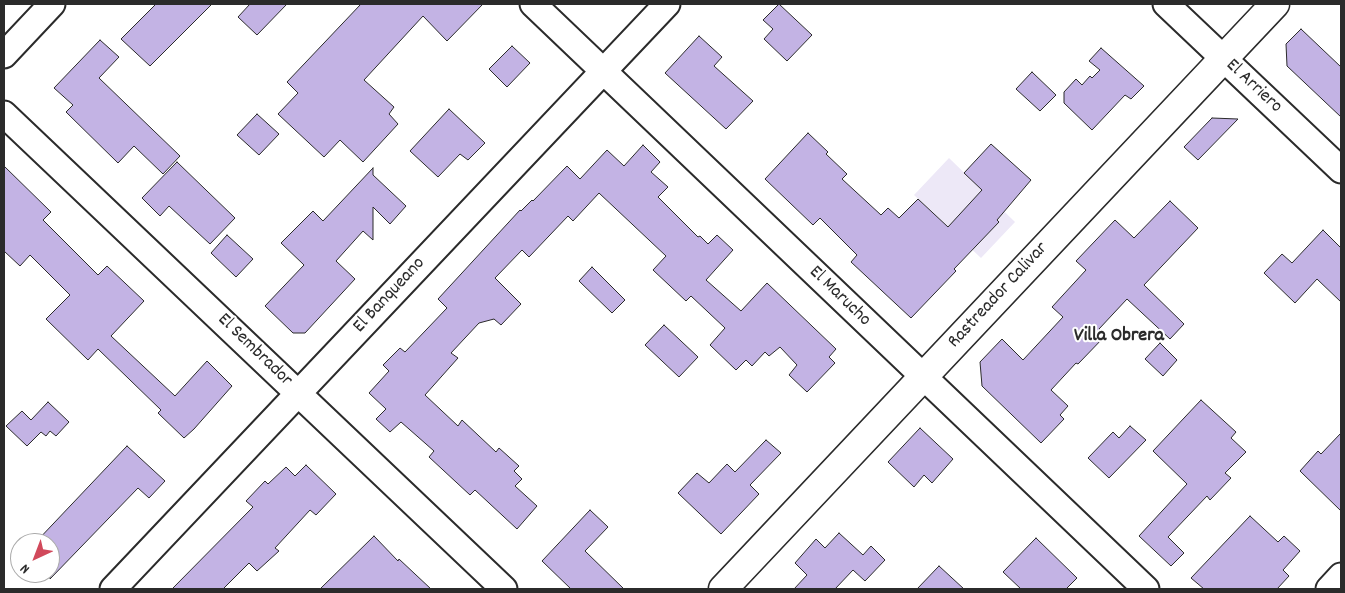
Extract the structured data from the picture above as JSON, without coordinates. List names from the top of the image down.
{
  "streets": {
    "main road": ["Rastreador Calivar"],
    "street": [
      "El Arriero",
      "El Banqueano",
      "El Marucho",
      "El Sembrador"
    ]
  },
  "crossings": [
    ["El Arriero", "Rastreador Calivar"],
    ["El Banqueano", "El Marucho"],
    ["El Banqueano", "El Sembrador"],
    ["Rastreador Calivar", "El Marucho"]
  ],
  "districts": ["Villa Obrera"],
  "north": "bottom left"
}
